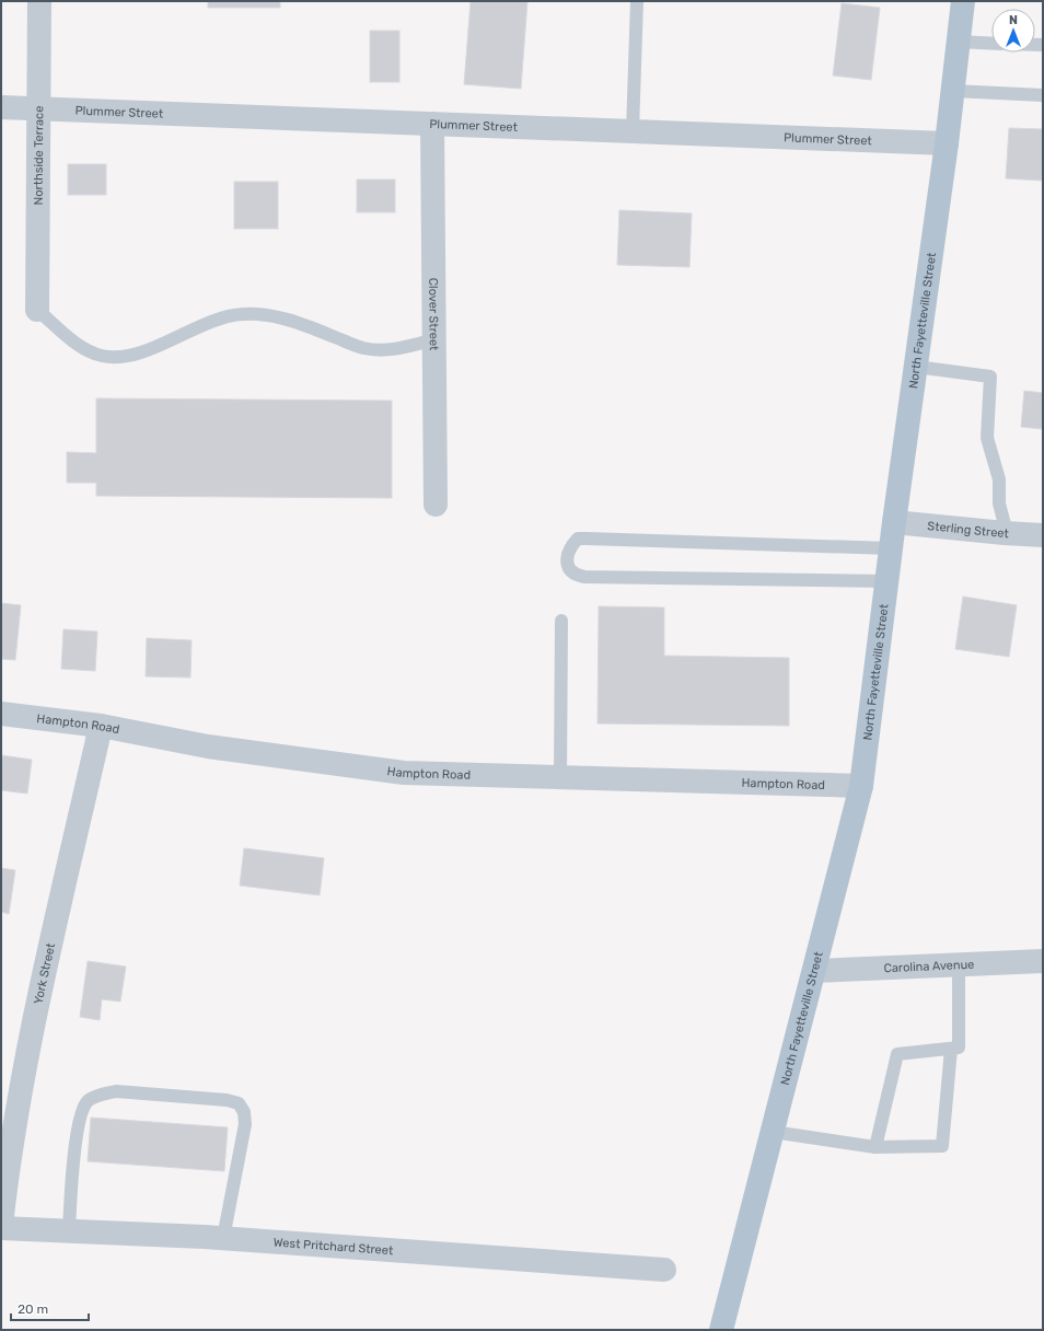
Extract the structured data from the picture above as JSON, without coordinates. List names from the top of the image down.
{
  "streets": {
    "main road": ["North Fayetteville Street"],
    "street": [
      "Plummer Street",
      "Northside Terrace",
      "Clover Street",
      "Sterling Street",
      "Hampton Road",
      "Carolina Avenue",
      "York Street",
      "West Pritchard Street"
    ]
  },
  "crossings": [
    ["Plummer Street", "Northside Terrace"],
    ["Plummer Street", "Clover Street"],
    ["Plummer Street", "North Fayetteville Street"],
    ["North Fayetteville Street", "Sterling Street"],
    ["North Fayetteville Street", "Hampton Road"],
    ["North Fayetteville Street", "Carolina Avenue"],
    ["Hampton Road", "York Street"]
  ],
  "scale_bar": "20 m",
  "north": "top"
}
